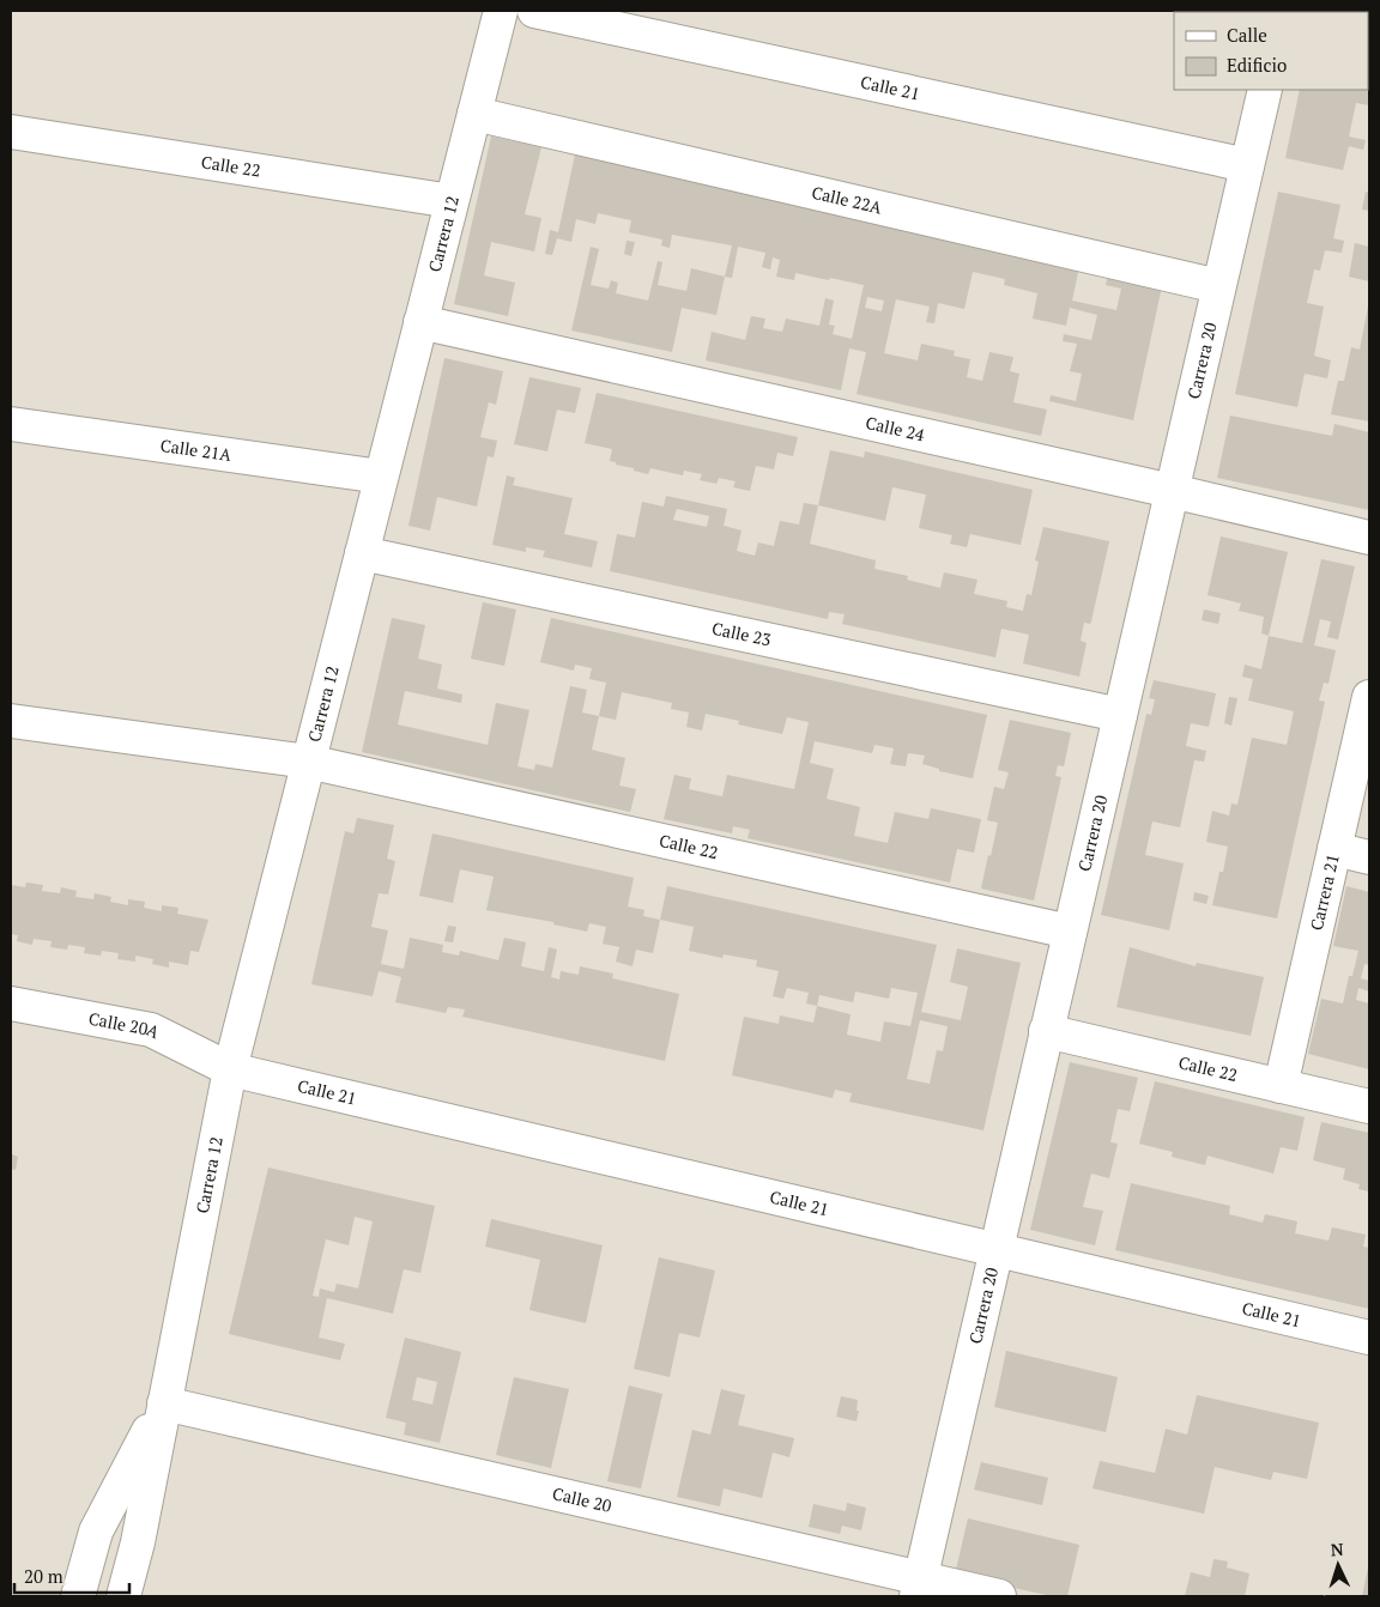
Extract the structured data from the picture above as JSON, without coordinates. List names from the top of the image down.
{
  "streets": {
    "street": [
      "Calle 21",
      "Calle 22",
      "Calle 22A",
      "Carrera 12",
      "Carrera 20",
      "Calle 24",
      "Calle 21A",
      "Calle 23",
      "Carrera 21",
      "Calle 20A",
      "Calle 20"
    ]
  },
  "crossings": [
    ["Calle 21", "Carrera 12"],
    ["Calle 21", "Carrera 20"],
    ["Calle 21", "Calle 20A"],
    ["Calle 22", "Carrera 12"],
    ["Calle 22", "Carrera 20"],
    ["Calle 22", "Carrera 21"],
    ["Calle 22A", "Carrera 12"],
    ["Calle 22A", "Carrera 20"],
    ["Carrera 12", "Calle 24"],
    ["Carrera 12", "Calle 21A"],
    ["Carrera 12", "Calle 23"],
    ["Carrera 12", "Calle 20A"],
    ["Carrera 12", "Calle 20"],
    ["Carrera 20", "Calle 24"],
    ["Carrera 20", "Calle 23"],
    ["Carrera 20", "Calle 20"]
  ],
  "legend": ["Calle", "Edificio"],
  "scale_bar": "20 m",
  "north": "top"
}
